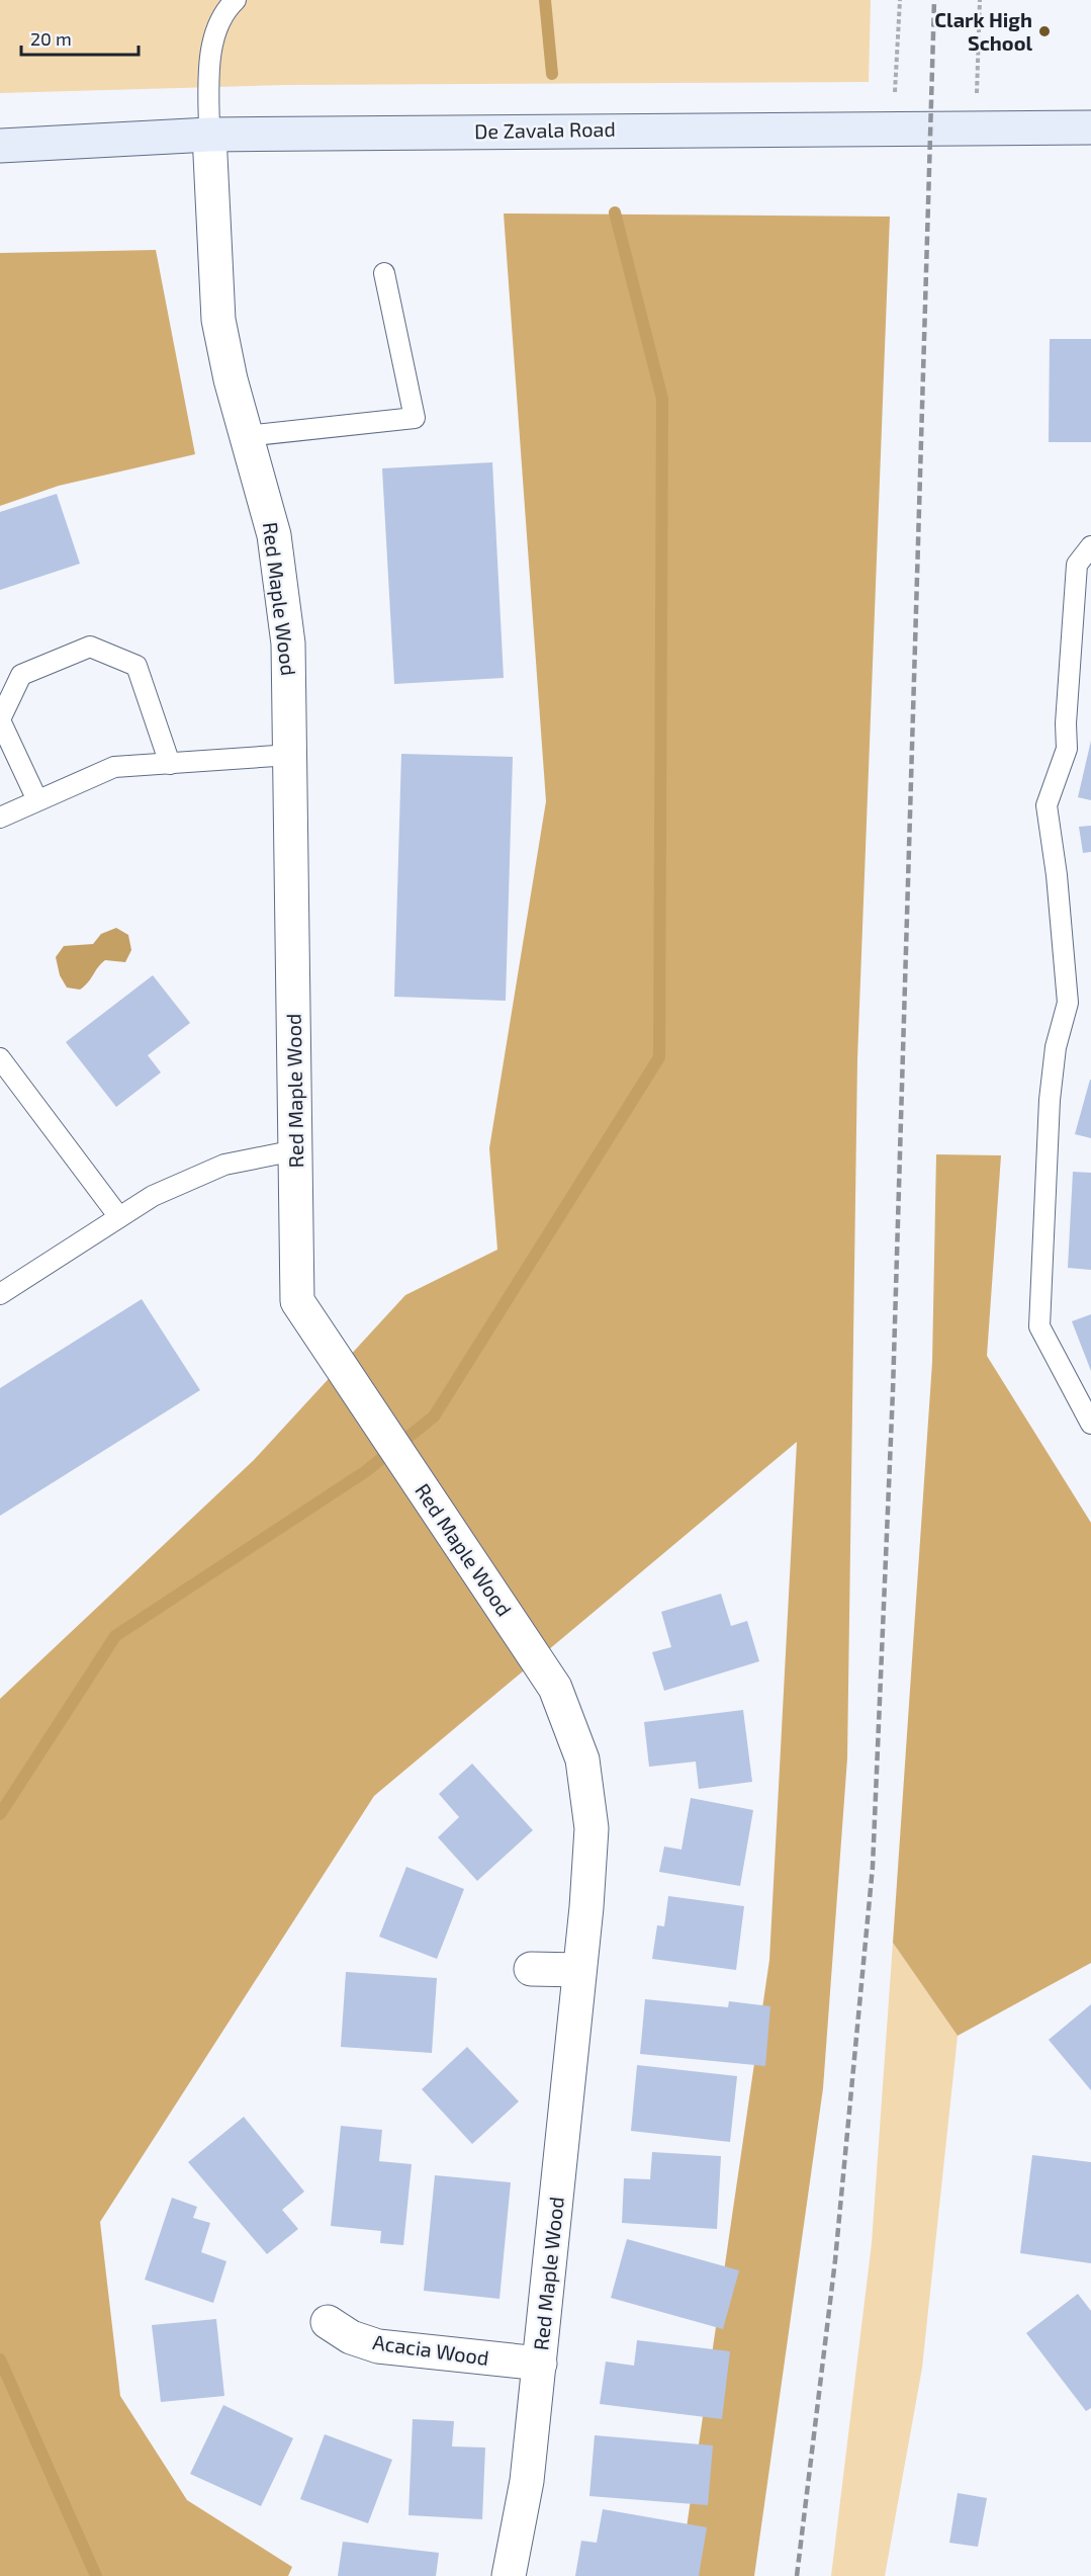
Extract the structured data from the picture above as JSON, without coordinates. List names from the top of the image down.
{
  "streets": {
    "main road": ["De Zavala Road"],
    "street": ["Red Maple Wood", "Acacia Wood"]
  },
  "crossings": [
    ["De Zavala Road", "Red Maple Wood"],
    ["Red Maple Wood", "Acacia Wood"]
  ],
  "places": ["Clark High School"],
  "scale_bar": "20 m"
}
